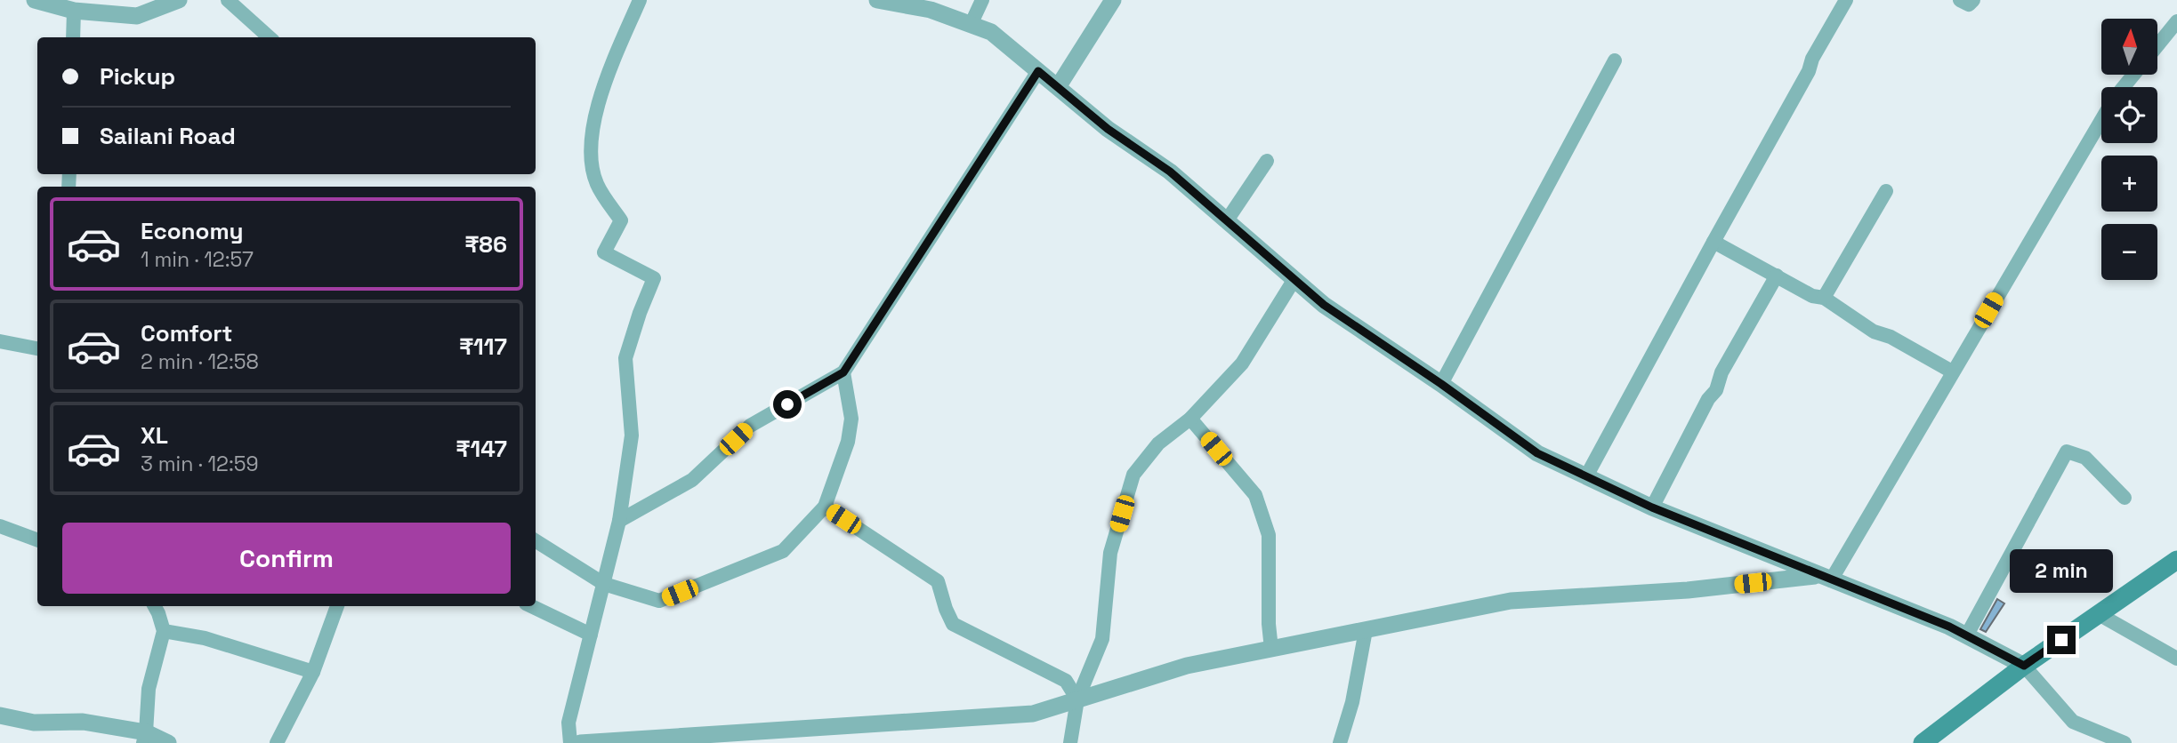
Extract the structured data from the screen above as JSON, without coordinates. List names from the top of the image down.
{
  "north": "top",
  "page": {
    "map_buttons": ["+", "−"],
    "banner": ["Pickup", "Sailani Road"],
    "list": [
      {
        "name": "Economy",
        "note": "1 min · 12:57",
        "value": "₹86"
      },
      {
        "name": "Comfort",
        "note": "2 min · 12:58",
        "value": "₹117"
      },
      {
        "name": "XL",
        "note": "3 min · 12:59",
        "value": "₹147"
      }
    ],
    "buttons": "Confirm",
    "bubble": "2 min"
  }
}
